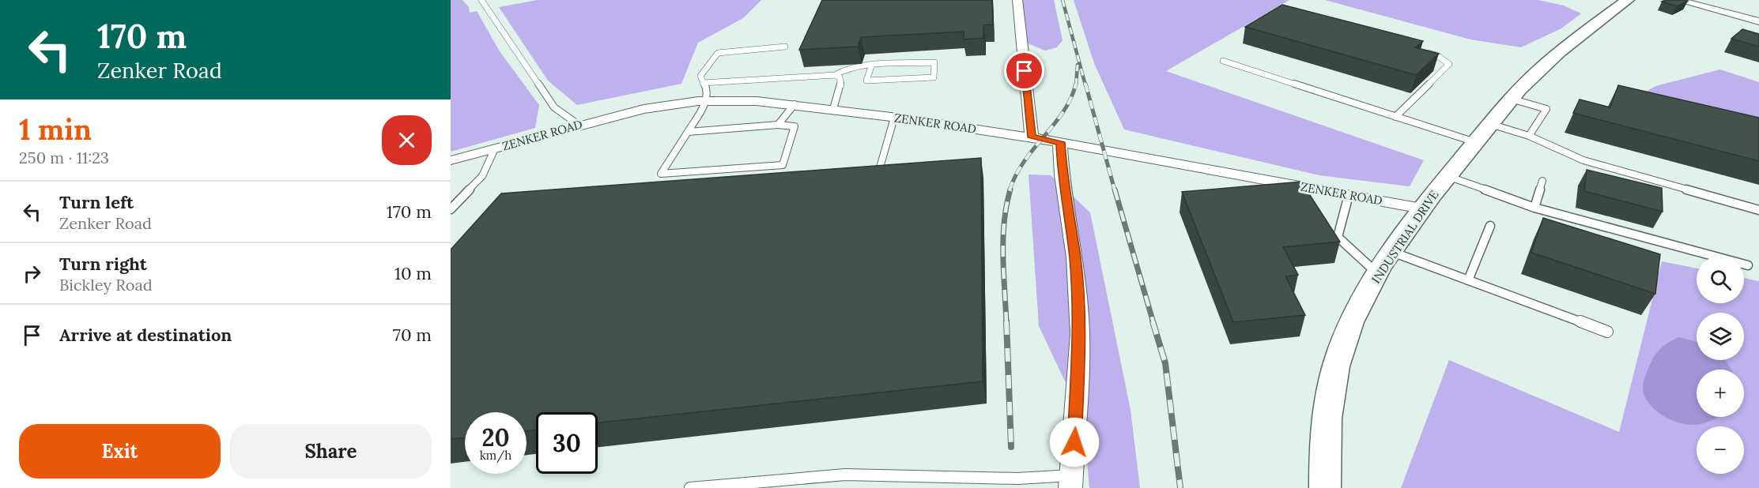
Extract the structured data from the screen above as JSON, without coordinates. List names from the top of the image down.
{
  "streets": {
    "street": ["ZENKER ROAD", "INDUSTRIAL DRIVE"]
  },
  "crossings": [
    ["ZENKER ROAD", "INDUSTRIAL DRIVE"]
  ],
  "page": {
    "turn": ["170 m", "Zenker Road"],
    "heading": ["1 min", "250 m · 11:23"],
    "list": [
      {
        "name": "Turn left",
        "note": "Zenker Road",
        "value": "170 m"
      },
      {
        "name": "Turn right",
        "note": "Bickley Road",
        "value": "10 m"
      },
      {
        "name": "Arrive at destination",
        "value": "70 m"
      }
    ],
    "map_buttons": ["+", "−"],
    "speed": "20 km/h",
    "limit": "30",
    "buttons": ["Exit", "Share"]
  }
}
